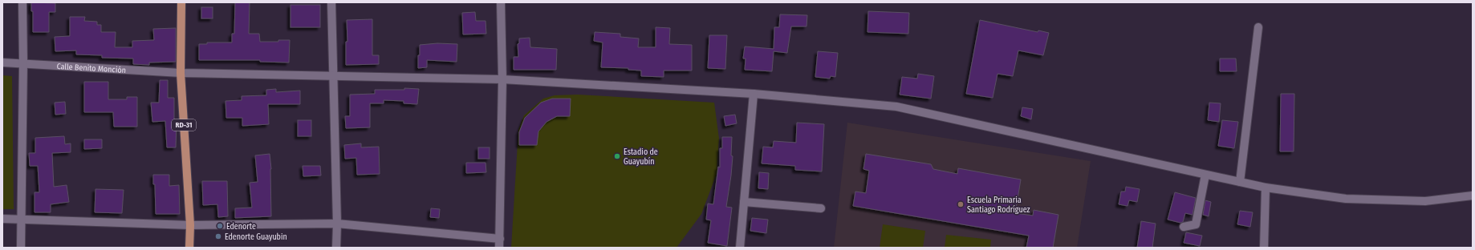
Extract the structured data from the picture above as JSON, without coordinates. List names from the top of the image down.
{
  "streets": {
    "main road": ["RD-31"],
    "street": ["Calle Benito Monción"]
  },
  "crossings": [
    ["Calle Benito Monción", "RD-31"]
  ],
  "places": [
    "Estadio de Guayubín",
    "Escuela Primaria Santiago Rodríguez",
    "Edenorte",
    "Edenorte Guayubin"
  ]
}
